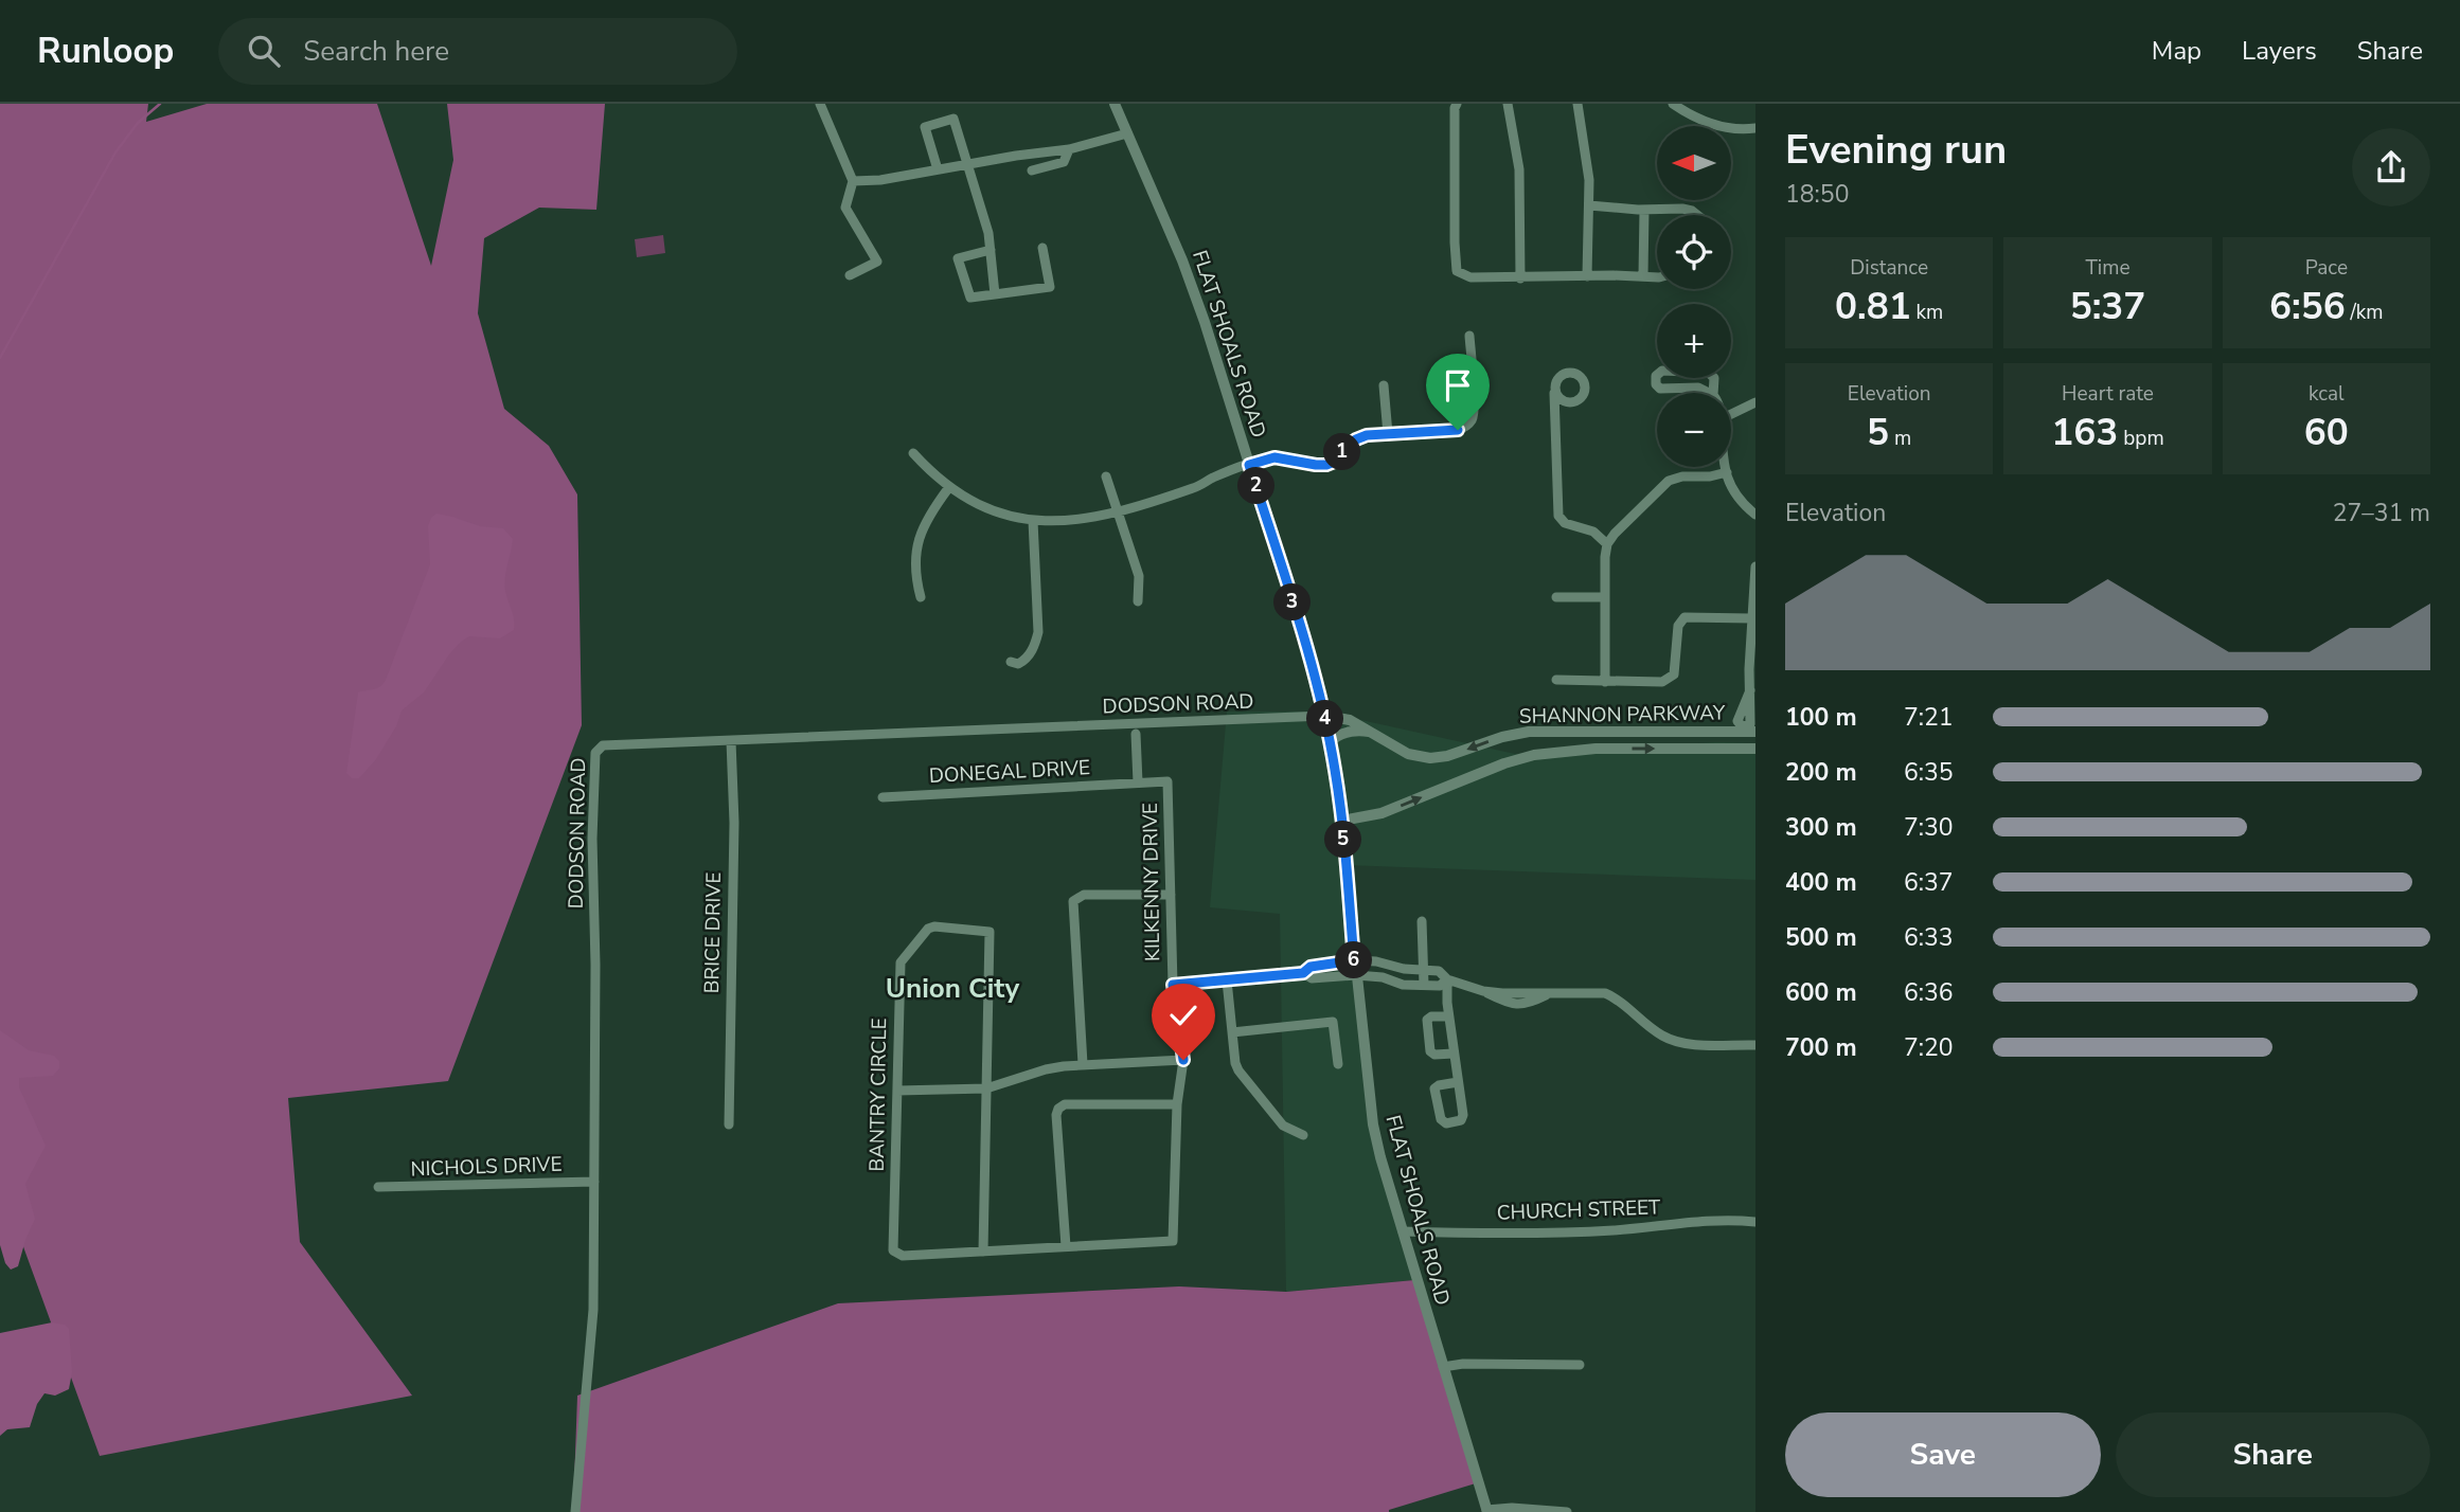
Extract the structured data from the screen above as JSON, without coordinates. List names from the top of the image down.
{
  "streets": {
    "street": [
      "FLAT SHOALS ROAD",
      "DODSON ROAD",
      "SHANNON PARKWAY",
      "DONEGAL DRIVE",
      "KILKENNY DRIVE",
      "BRICE DRIVE",
      "BANTRY CIRCLE",
      "NICHOLS DRIVE",
      "CHURCH STREET"
    ]
  },
  "crossings": [
    ["FLAT SHOALS ROAD", "DODSON ROAD"],
    ["FLAT SHOALS ROAD", "SHANNON PARKWAY"],
    ["FLAT SHOALS ROAD", "CHURCH STREET"],
    ["DODSON ROAD", "SHANNON PARKWAY"],
    ["DODSON ROAD", "BRICE DRIVE"],
    ["DODSON ROAD", "NICHOLS DRIVE"],
    ["DONEGAL DRIVE", "KILKENNY DRIVE"]
  ],
  "districts": ["Union City"],
  "north": "left",
  "page": {
    "header": "Runloop",
    "search": "Search here",
    "nav": ["Map", "Layers", "Share"],
    "heading": ["Evening run", "18:50"],
    "map_buttons": ["+", "−"],
    "stats": [
      ["Distance", "0.81 km"],
      ["Time", "5:37"],
      ["Pace", "6:56 /km"],
      ["Elevation", "5 m"],
      ["Heart rate", "163 bpm"],
      ["kcal", "60"]
    ],
    "pins": [
      "1",
      "2",
      "3",
      "4",
      "5",
      "6"
    ],
    "chart": ["Elevation", "27–31 m"],
    "list": [
      {
        "name": "100 m",
        "note": "7:21"
      },
      {
        "name": "200 m",
        "note": "6:35"
      },
      {
        "name": "300 m",
        "note": "7:30"
      },
      {
        "name": "400 m",
        "note": "6:37"
      },
      {
        "name": "500 m",
        "note": "6:33"
      },
      {
        "name": "600 m",
        "note": "6:36"
      },
      {
        "name": "700 m",
        "note": "7:20"
      }
    ],
    "buttons": ["Save", "Share"]
  }
}
